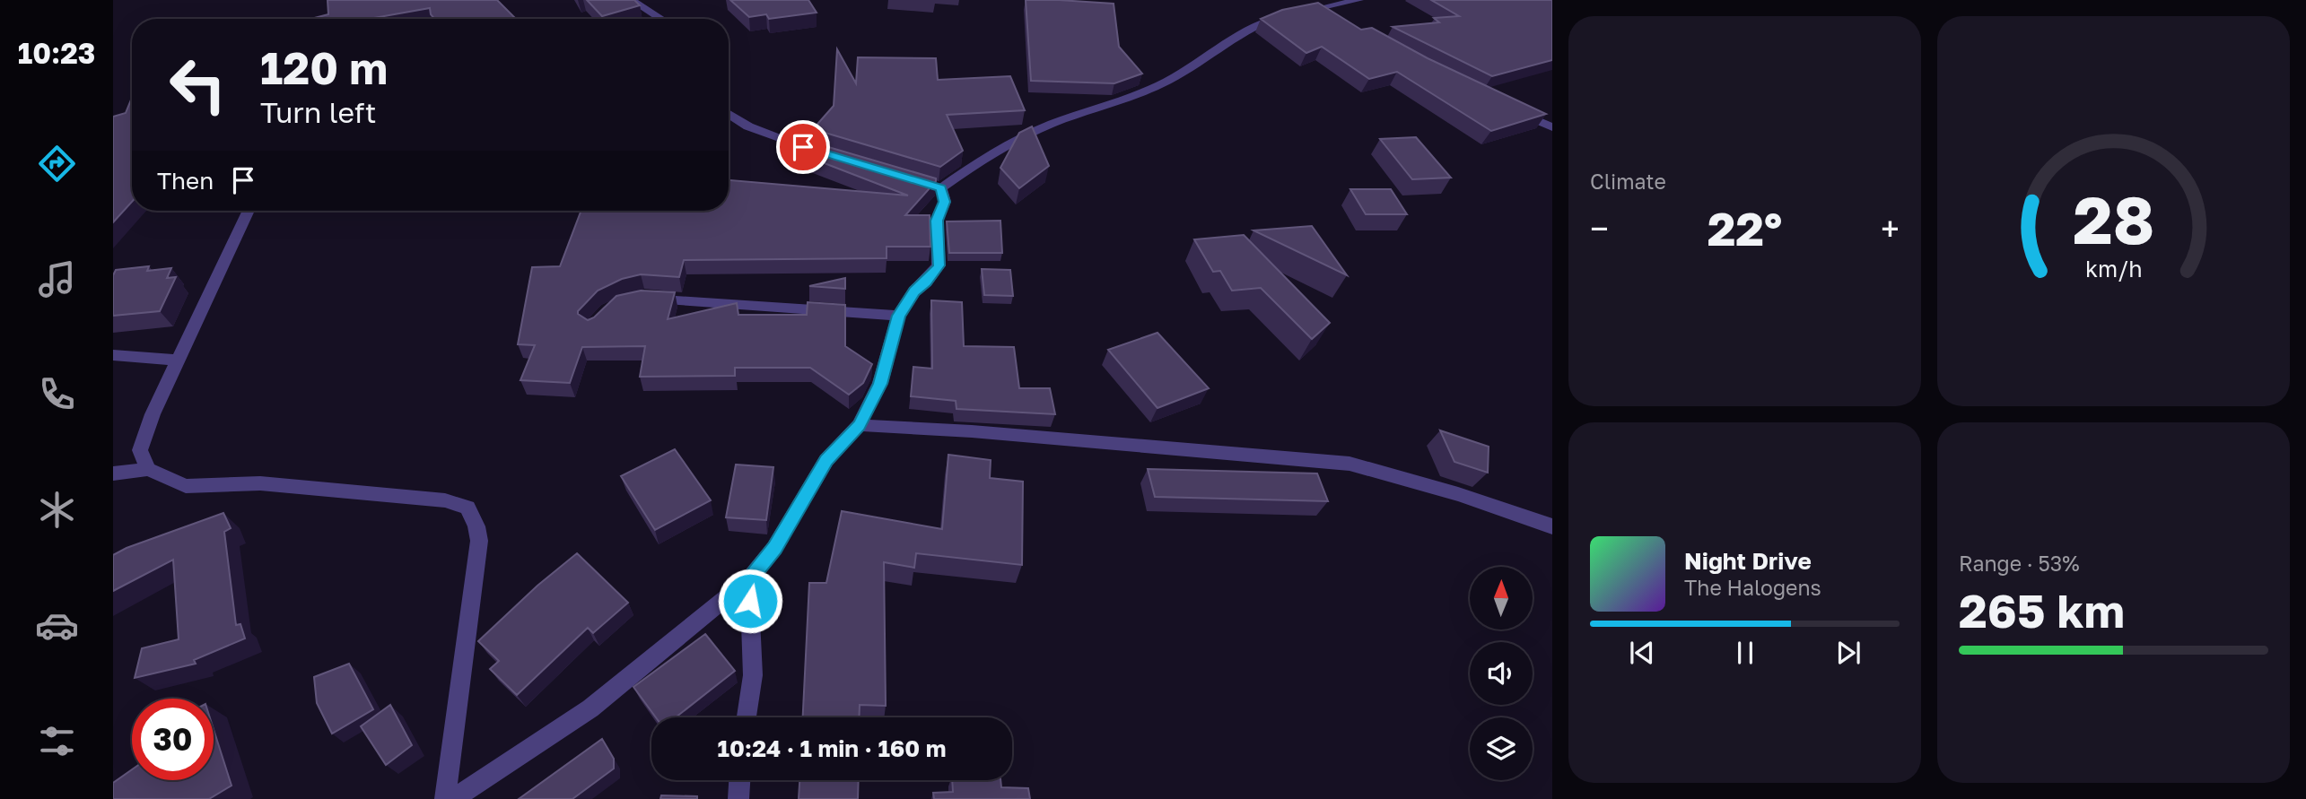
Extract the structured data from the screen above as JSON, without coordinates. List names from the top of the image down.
{
  "north": "top",
  "page": {
    "tabs": "10:23",
    "tile": [
      "Climate",
      ["Range · 53%", "265 km"]
    ],
    "turn": ["120 m", "Turn left"],
    "then": "Then",
    "heat": ["−", "22°", "+"],
    "song": ["Night Drive", "The Halogens"],
    "limit": "30",
    "trip": "10:24 · 1 min · 160 m",
    "gauge": ["28", "km/h"]
  }
}
